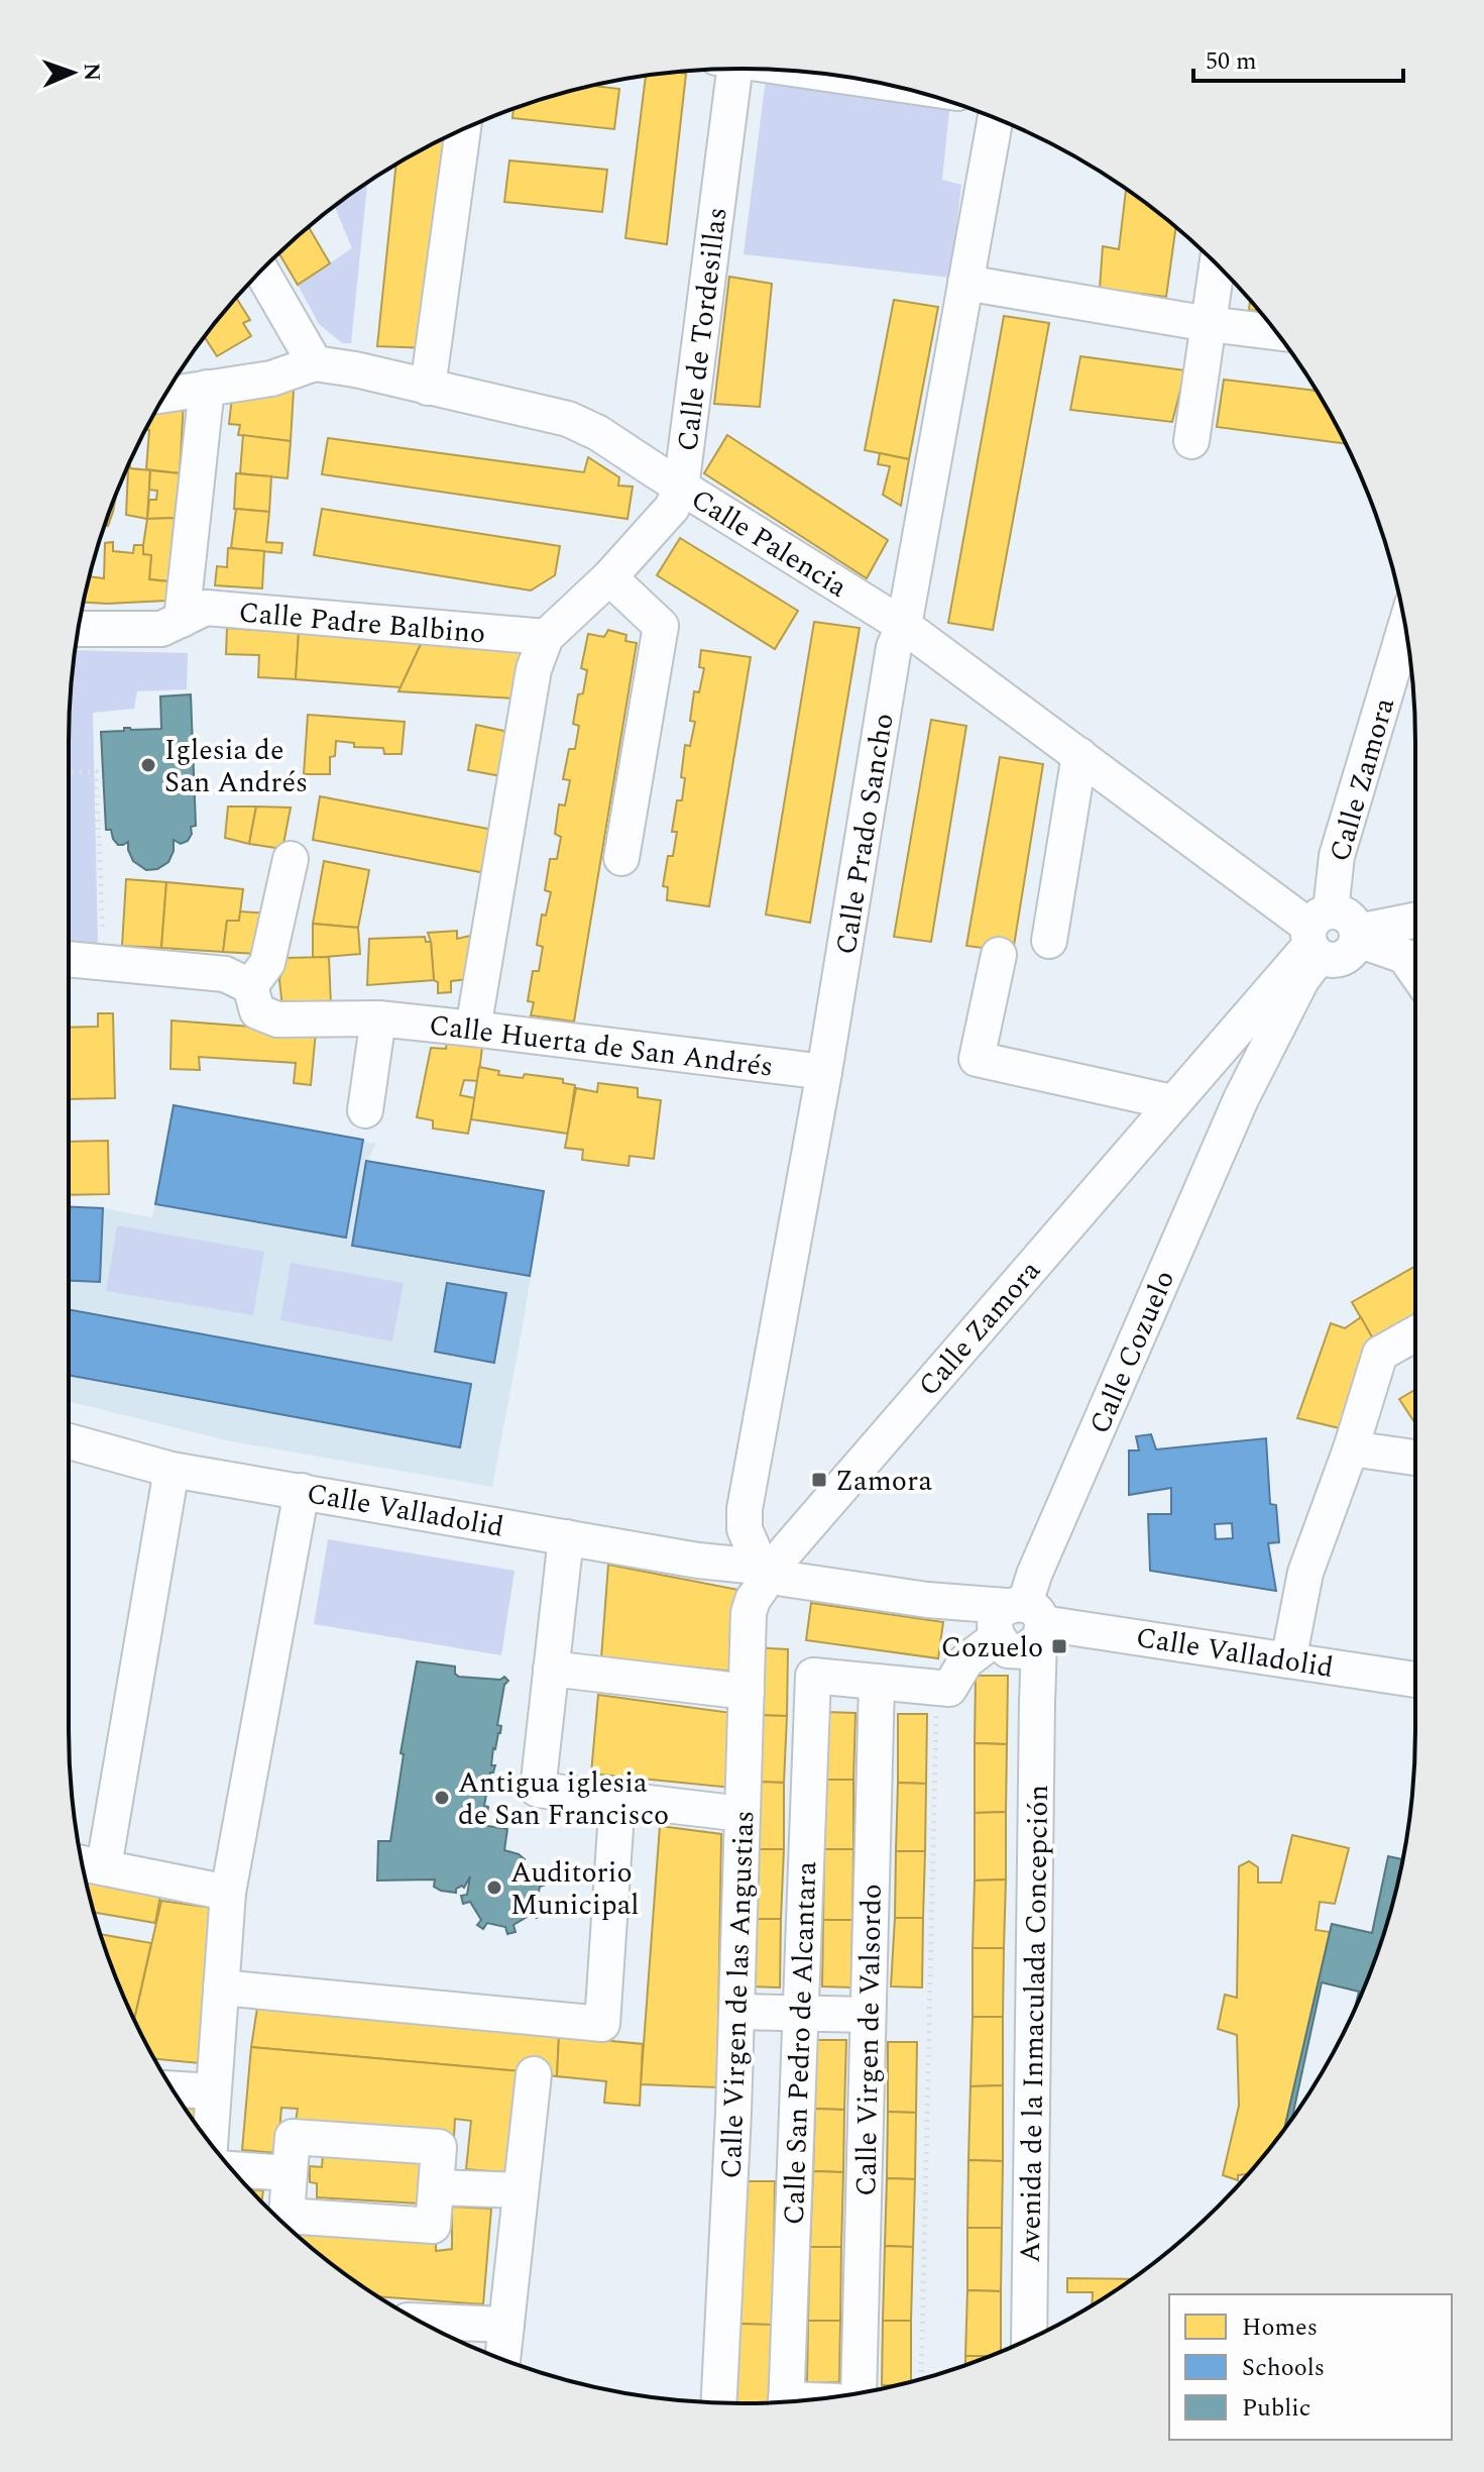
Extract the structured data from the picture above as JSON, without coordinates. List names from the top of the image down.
{
  "streets": {
    "street": [
      "Calle de Tordesillas",
      "Calle Palencia",
      "Calle Padre Balbino",
      "Calle Zamora",
      "Calle Prado Sancho",
      "Calle Huerta de San Andrés",
      "Calle Cozuelo",
      "Calle Valladolid",
      "Calle Virgen de las Angustias",
      "Avenida de la Inmaculada Concepción",
      "Calle Virgen de Valsordo",
      "Calle San Pedro de Alcantara"
    ]
  },
  "crossings": [
    ["Calle de Tordesillas", "Calle Palencia"],
    ["Calle de Tordesillas", "Calle Padre Balbino"],
    ["Calle de Tordesillas", "Calle Huerta de San Andrés"],
    ["Calle Palencia", "Calle Zamora"],
    ["Calle Palencia", "Calle Prado Sancho"],
    ["Calle Palencia", "Calle Cozuelo"],
    ["Calle Zamora", "Calle Prado Sancho"],
    ["Calle Zamora", "Calle Cozuelo"],
    ["Calle Zamora", "Calle Valladolid"],
    ["Calle Zamora", "Calle Virgen de las Angustias"],
    ["Calle Prado Sancho", "Calle Huerta de San Andrés"],
    ["Calle Prado Sancho", "Calle Valladolid"],
    ["Calle Prado Sancho", "Calle Virgen de las Angustias"],
    ["Calle Cozuelo", "Calle Valladolid"],
    ["Calle Cozuelo", "Avenida de la Inmaculada Concepción"],
    ["Calle Valladolid", "Calle Virgen de las Angustias"],
    ["Calle Valladolid", "Avenida de la Inmaculada Concepción"],
    ["Calle Virgen de Valsordo", "Calle San Pedro de Alcantara"]
  ],
  "places": {
    "other": ["Iglesia de San Andrés", "Antigua iglesia de San Francisco", "Auditorio Municipal"],
    "transit": ["Zamora", "Cozuelo"]
  },
  "legend": ["Homes", "Schools", "Public"],
  "scale_bar": "50 m",
  "north": "right"
}
